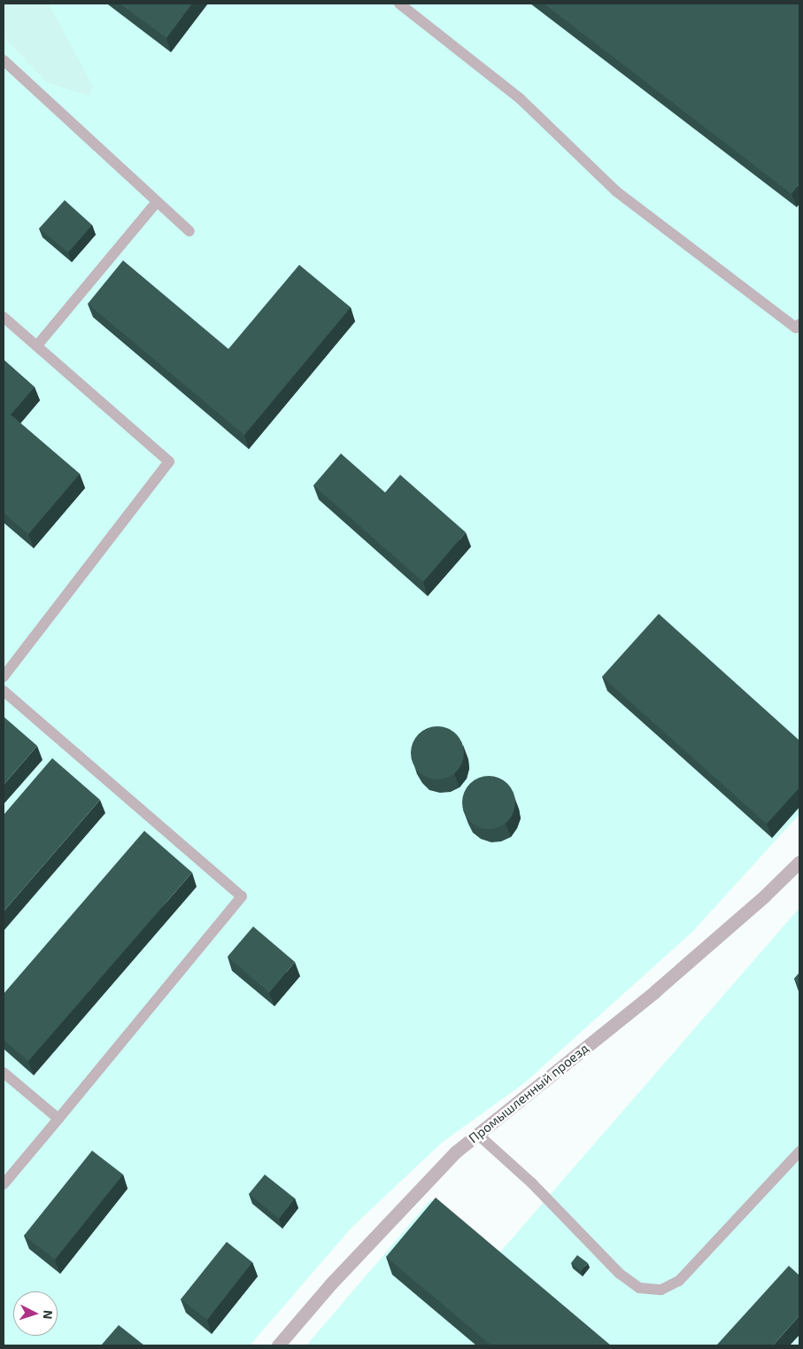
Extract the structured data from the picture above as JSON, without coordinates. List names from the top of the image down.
{
  "streets": {
    "street": ["Промышленный проезд"]
  },
  "north": "right"
}
